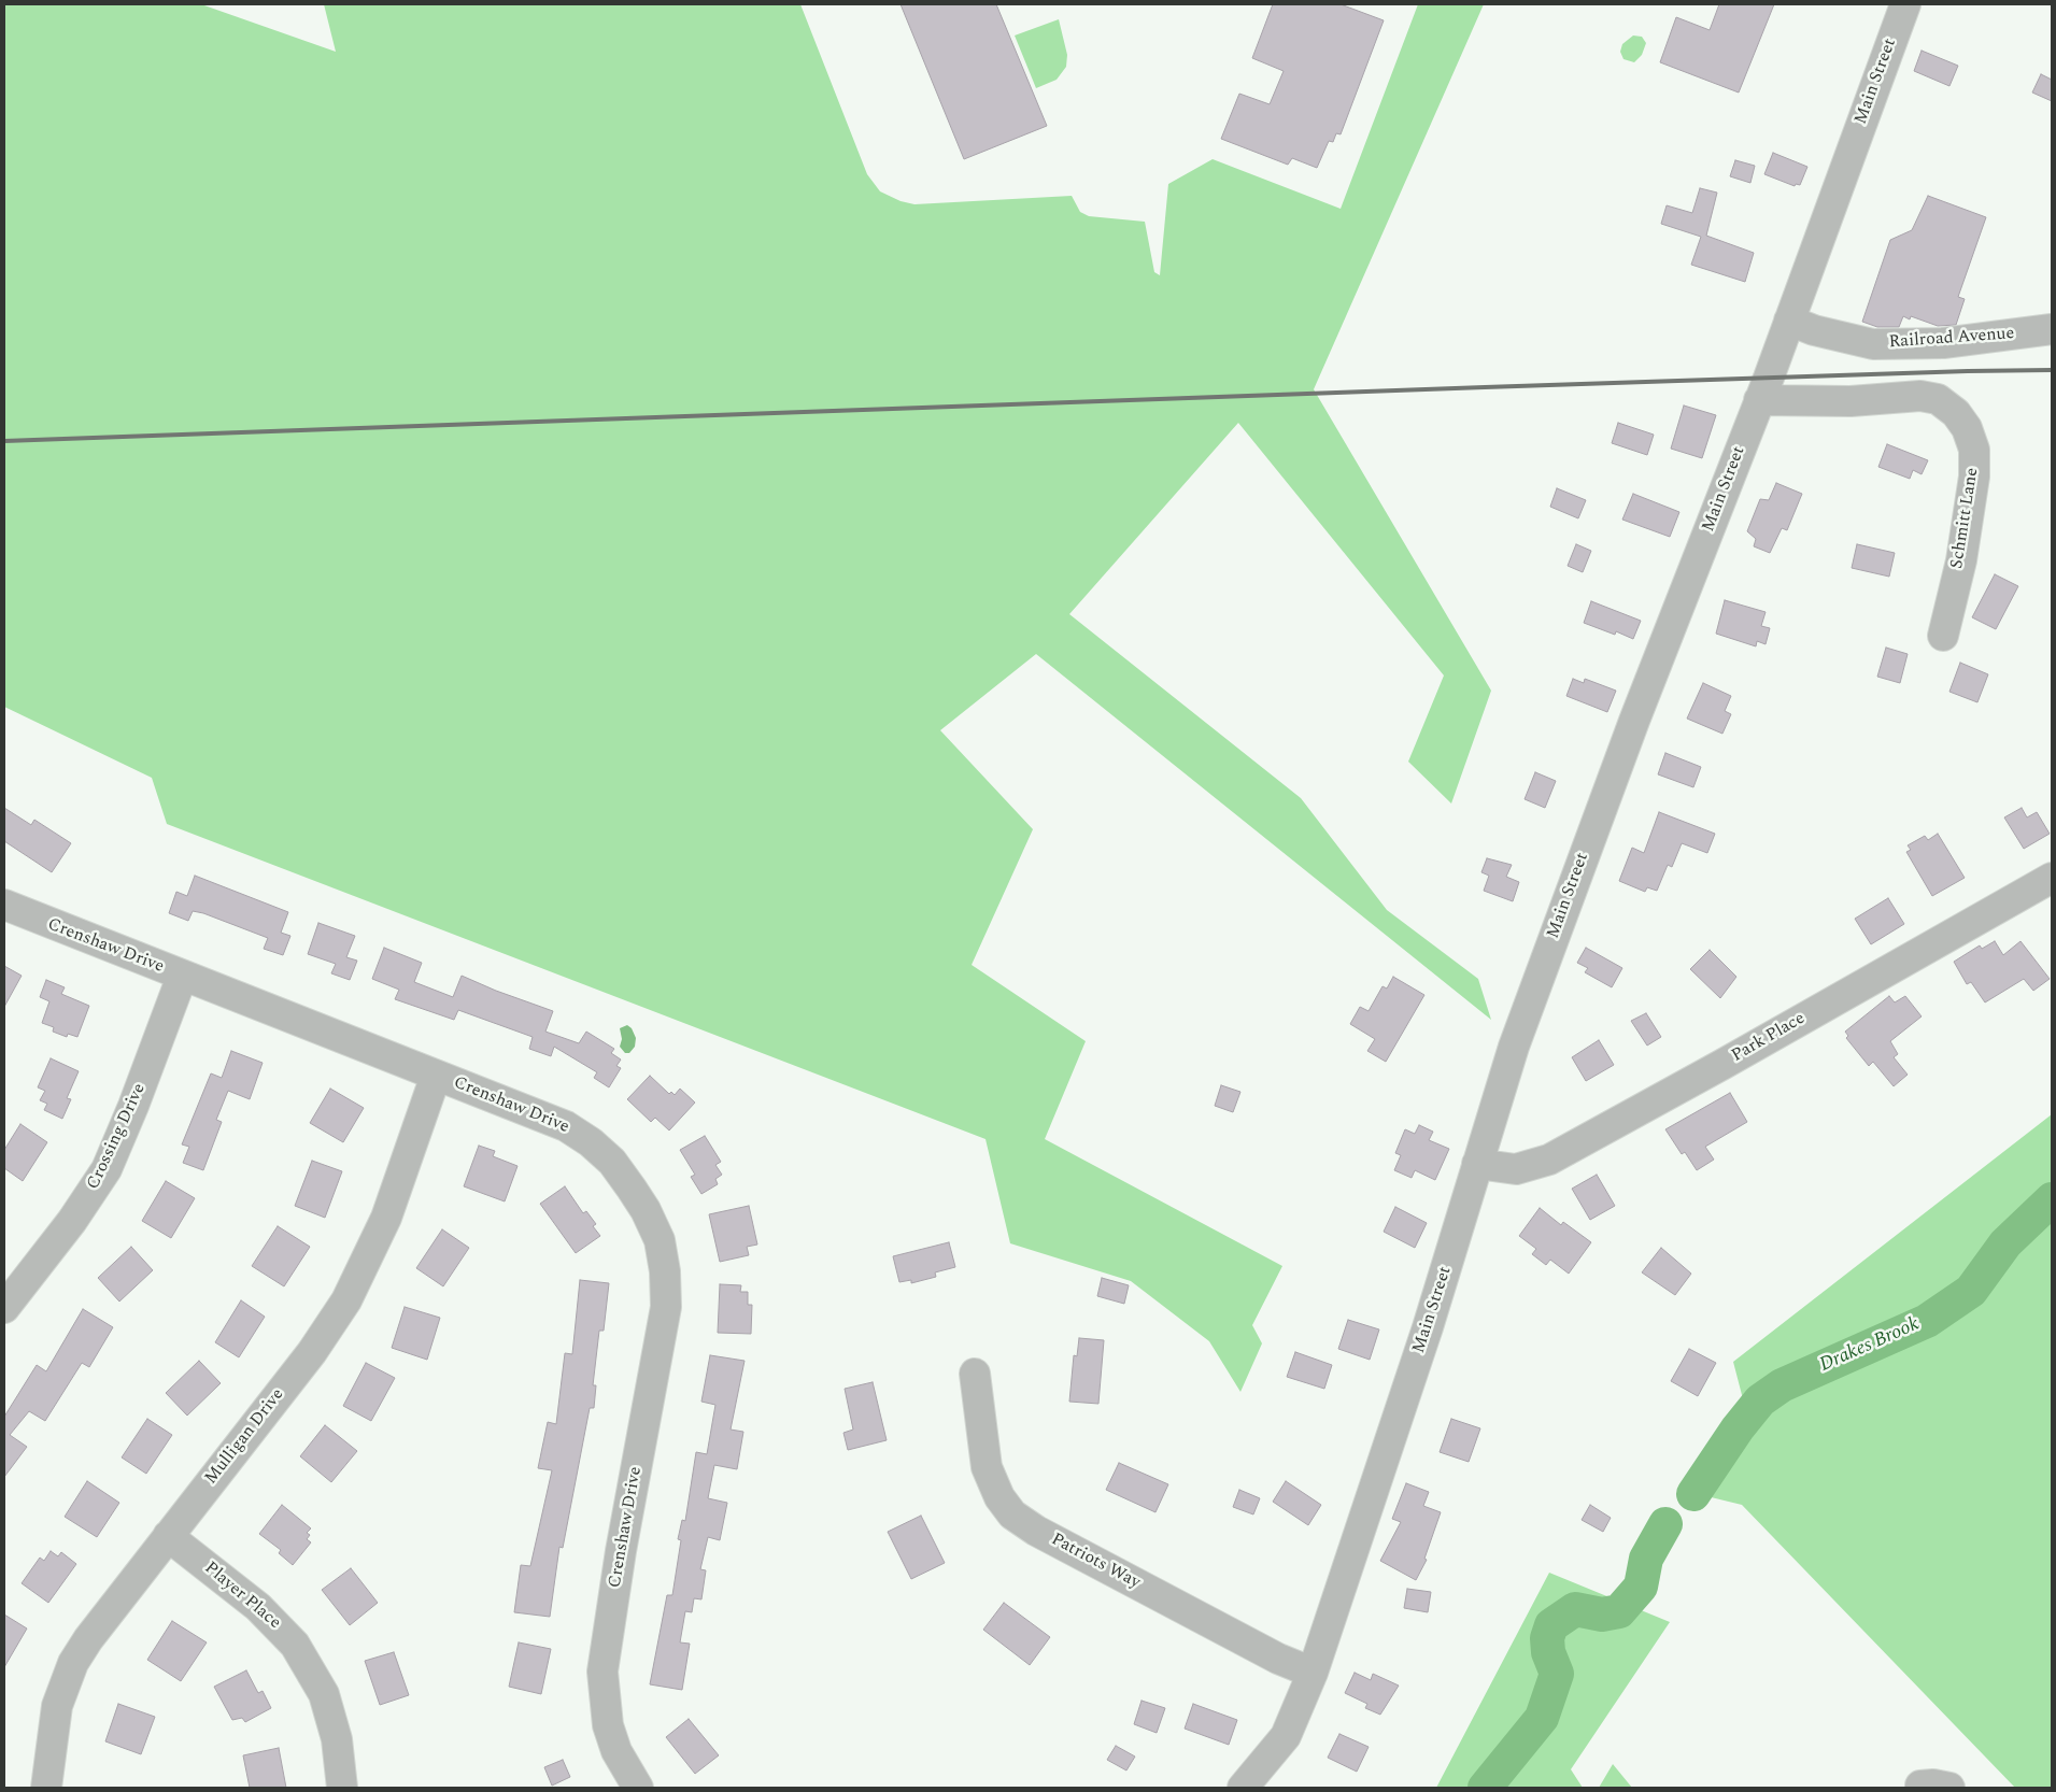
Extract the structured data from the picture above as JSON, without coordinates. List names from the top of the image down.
{
  "streets": {
    "street": [
      "Main Street",
      "Railroad Avenue",
      "Schmitt Lane",
      "Crenshaw Drive",
      "Park Place",
      "Crossing Drive",
      "Mulligan Drive",
      "Patriots Way",
      "Player Place"
    ]
  },
  "crossings": [
    ["Main Street", "Railroad Avenue"],
    ["Main Street", "Schmitt Lane"],
    ["Main Street", "Park Place"],
    ["Main Street", "Patriots Way"],
    ["Crenshaw Drive", "Crossing Drive"],
    ["Crenshaw Drive", "Mulligan Drive"],
    ["Mulligan Drive", "Player Place"]
  ],
  "water": ["Drakes Brook"]
}
